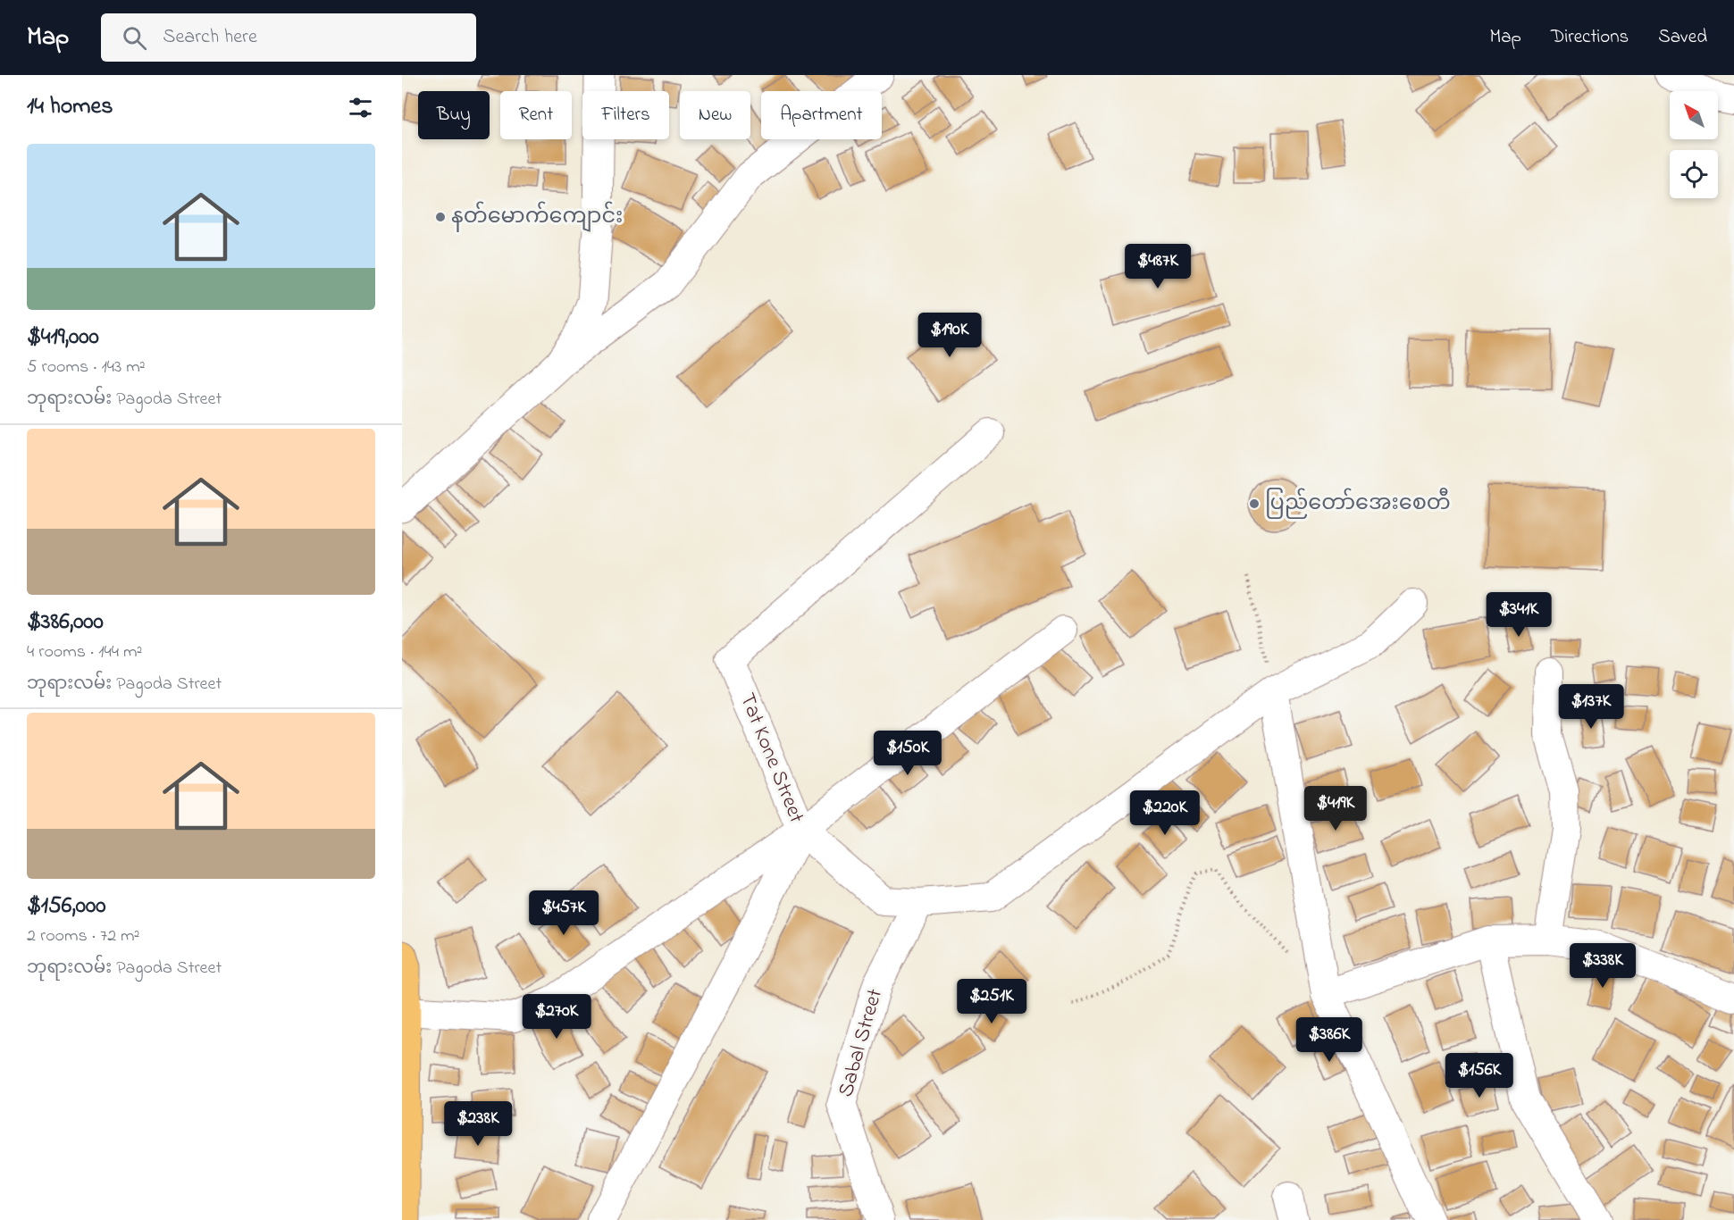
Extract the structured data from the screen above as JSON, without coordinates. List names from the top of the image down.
{
  "streets": {
    "street": ["Tat Kone Street", "Sabal Street"]
  },
  "places": ["နတ်မောက်ကျောင်း", "ပြည်တော်အေးစေတီ"],
  "north": "top left",
  "page": {
    "header": "Map",
    "search": "Search here",
    "nav": ["Map", "Directions", "Saved"],
    "heading": "14 homes",
    "chip": [
      "Buy",
      "Rent",
      "Filters",
      "New",
      "Apartment"
    ],
    "list": [
      {
        "name": "$419,000",
        "note": "5 rooms · 143 m² · ဘုရားလမ်း Pagoda Street"
      },
      {
        "name": "$386,000",
        "note": "4 rooms · 144 m² · ဘုရားလမ်း Pagoda Street"
      },
      {
        "name": "$156,000",
        "note": "2 rooms · 72 m² · ဘုရားလမ်း Pagoda Street"
      }
    ],
    "price": [
      "$487K",
      "$190K",
      "$341K",
      "$137K",
      "$150K",
      "$419K",
      "$220K",
      "$457K",
      "$338K",
      "$251K",
      "$270K",
      "$386K",
      "$156K",
      "$238K"
    ]
  }
}
